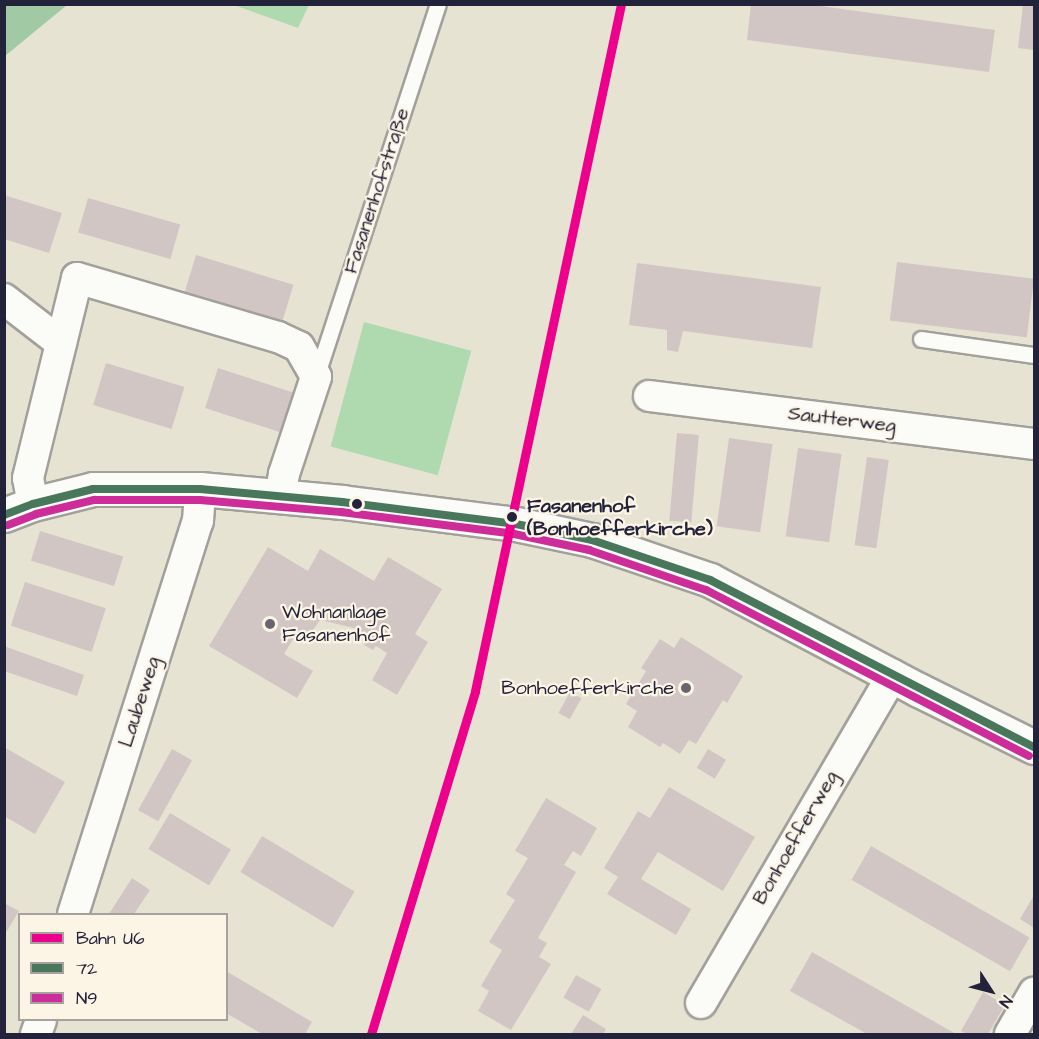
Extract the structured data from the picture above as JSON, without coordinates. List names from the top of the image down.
{
  "streets": {
    "street": [
      "Fasanenhofstraße",
      "Sautterweg",
      "Laubeweg",
      "Bonhoefferweg"
    ]
  },
  "places": ["Fasanenhof (Bonhoefferkirche)", "Wohnanlage Fasanenhof", "Bonhoefferkirche"],
  "lines": ["rail line U6", "transit line 72", "transit line N9"],
  "legend": ["Bahn U6", "72", "N9"],
  "north": "bottom right"
}
